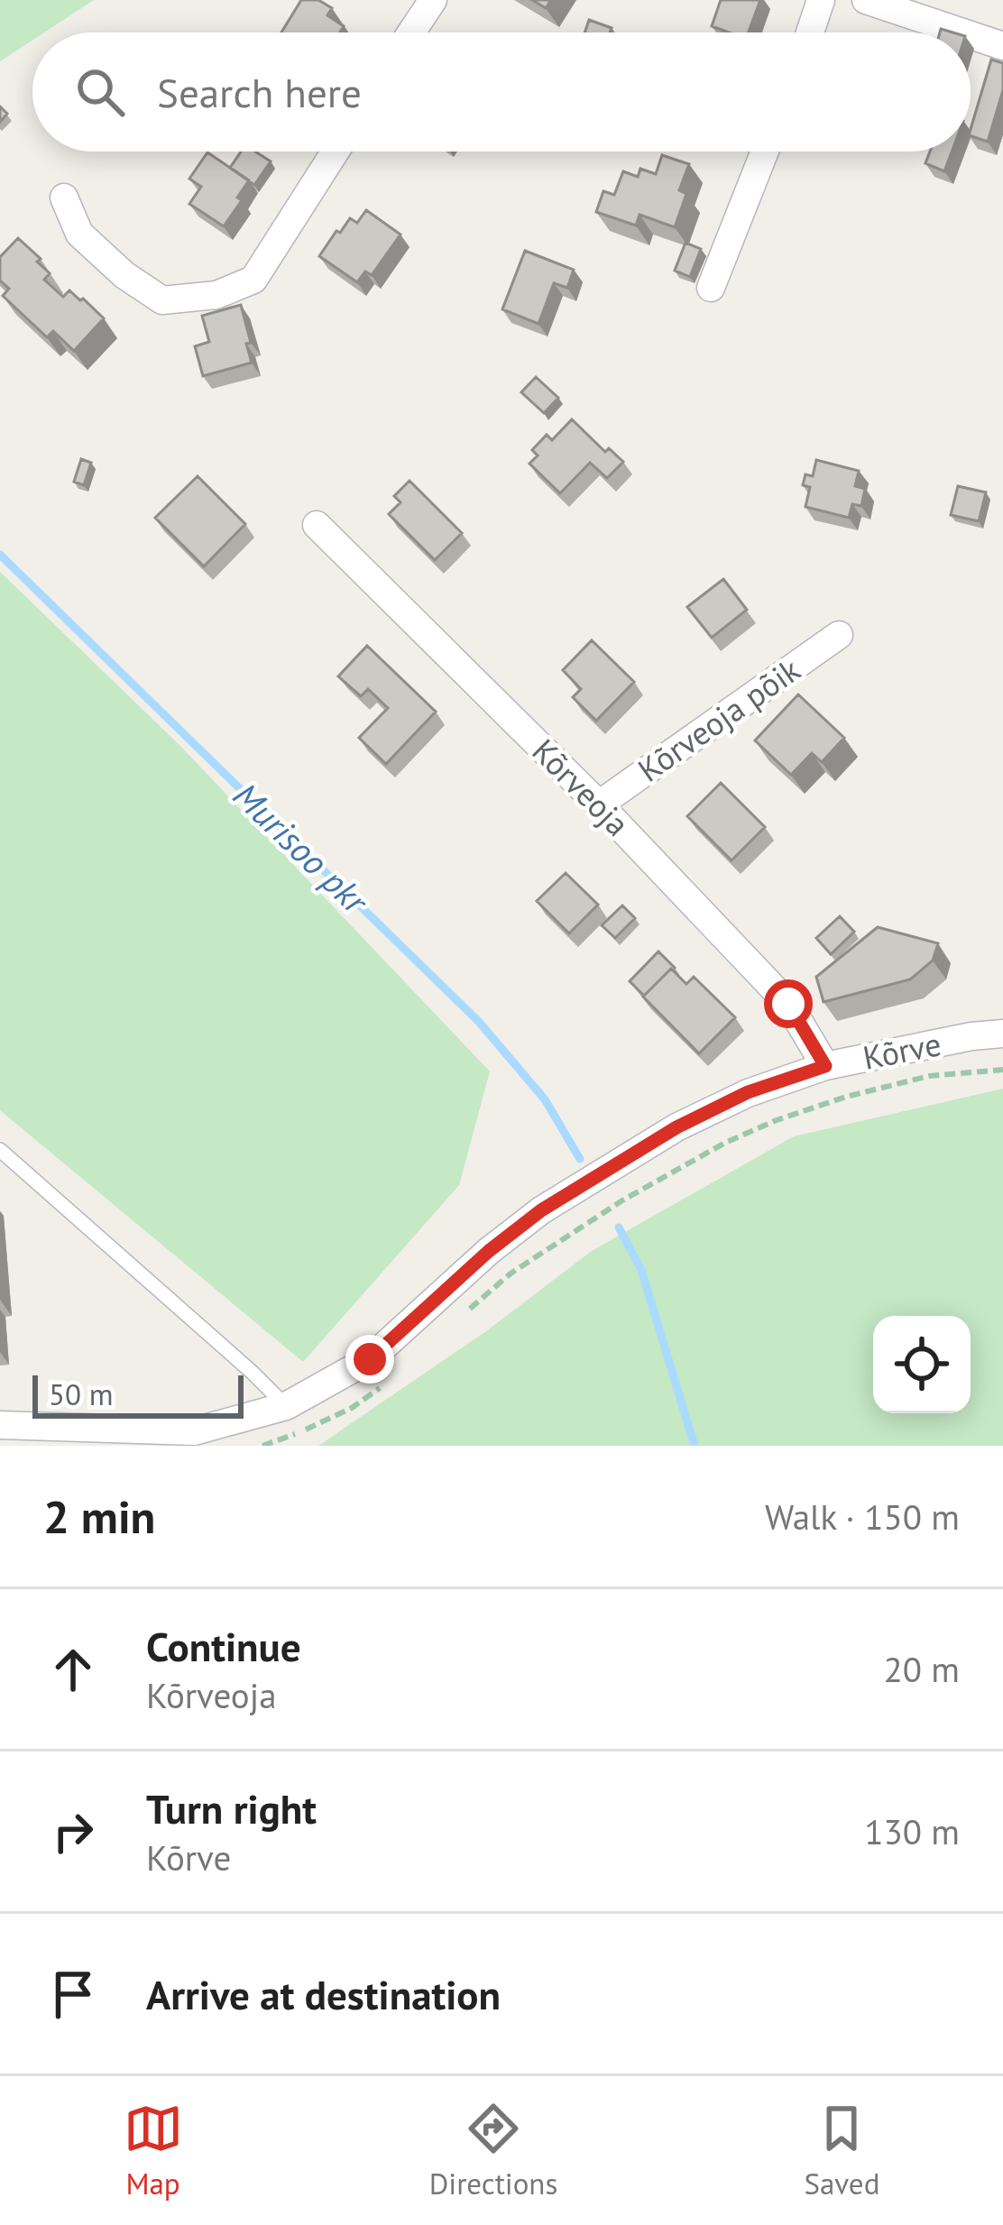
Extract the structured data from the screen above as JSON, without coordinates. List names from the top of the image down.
{
  "streets": {
    "street": ["Kõrveoja põik", "Kõrveoja", "Kõrve"]
  },
  "crossings": [
    ["Kõrveoja põik", "Kõrveoja"],
    ["Kõrveoja", "Kõrve"]
  ],
  "water": ["Murisoo pkr"],
  "scale_bar": "50 m",
  "page": {
    "search": "Search here",
    "scale": "50 m",
    "heading": ["2 min", "Walk · 150 m"],
    "list": [
      ["Continue", "Kõrveoja", "20 m"],
      ["Turn right", "Kõrve", "130 m"],
      "Arrive at destination"
    ],
    "nav": ["Map", "Directions", "Saved"]
  }
}
